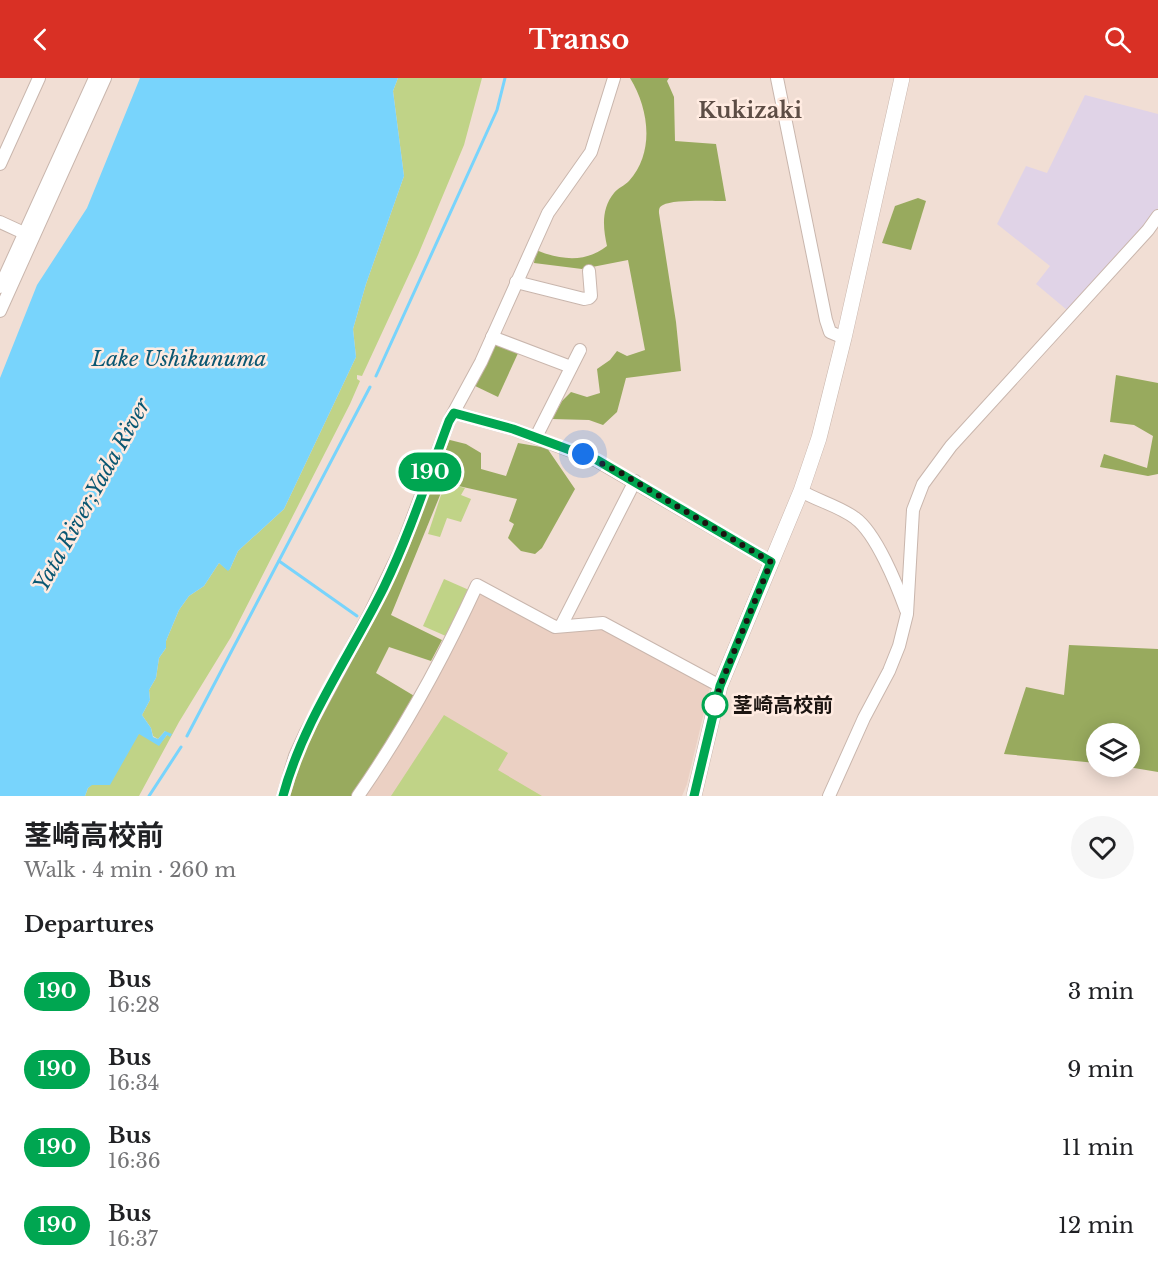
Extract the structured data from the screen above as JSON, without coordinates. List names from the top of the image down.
{
  "districts": ["Kukizaki"],
  "water": ["Lake Ushikunuma", "Yata River;Yada River"],
  "places": ["茎崎高校前"],
  "lines": ["bus line 190"],
  "page": {
    "header": "Transo",
    "on_map": "190",
    "heading": [
      ["茎崎高校前", "Walk · 4 min · 260 m"],
      "Departures"
    ],
    "list": [
      {
        "mark": "190",
        "name": "Bus",
        "note": "16:28",
        "value": "3 min"
      },
      {
        "mark": "190",
        "name": "Bus",
        "note": "16:34",
        "value": "9 min"
      },
      {
        "mark": "190",
        "name": "Bus",
        "note": "16:36",
        "value": "11 min"
      },
      {
        "mark": "190",
        "name": "Bus",
        "note": "16:37",
        "value": "12 min"
      }
    ]
  }
}
